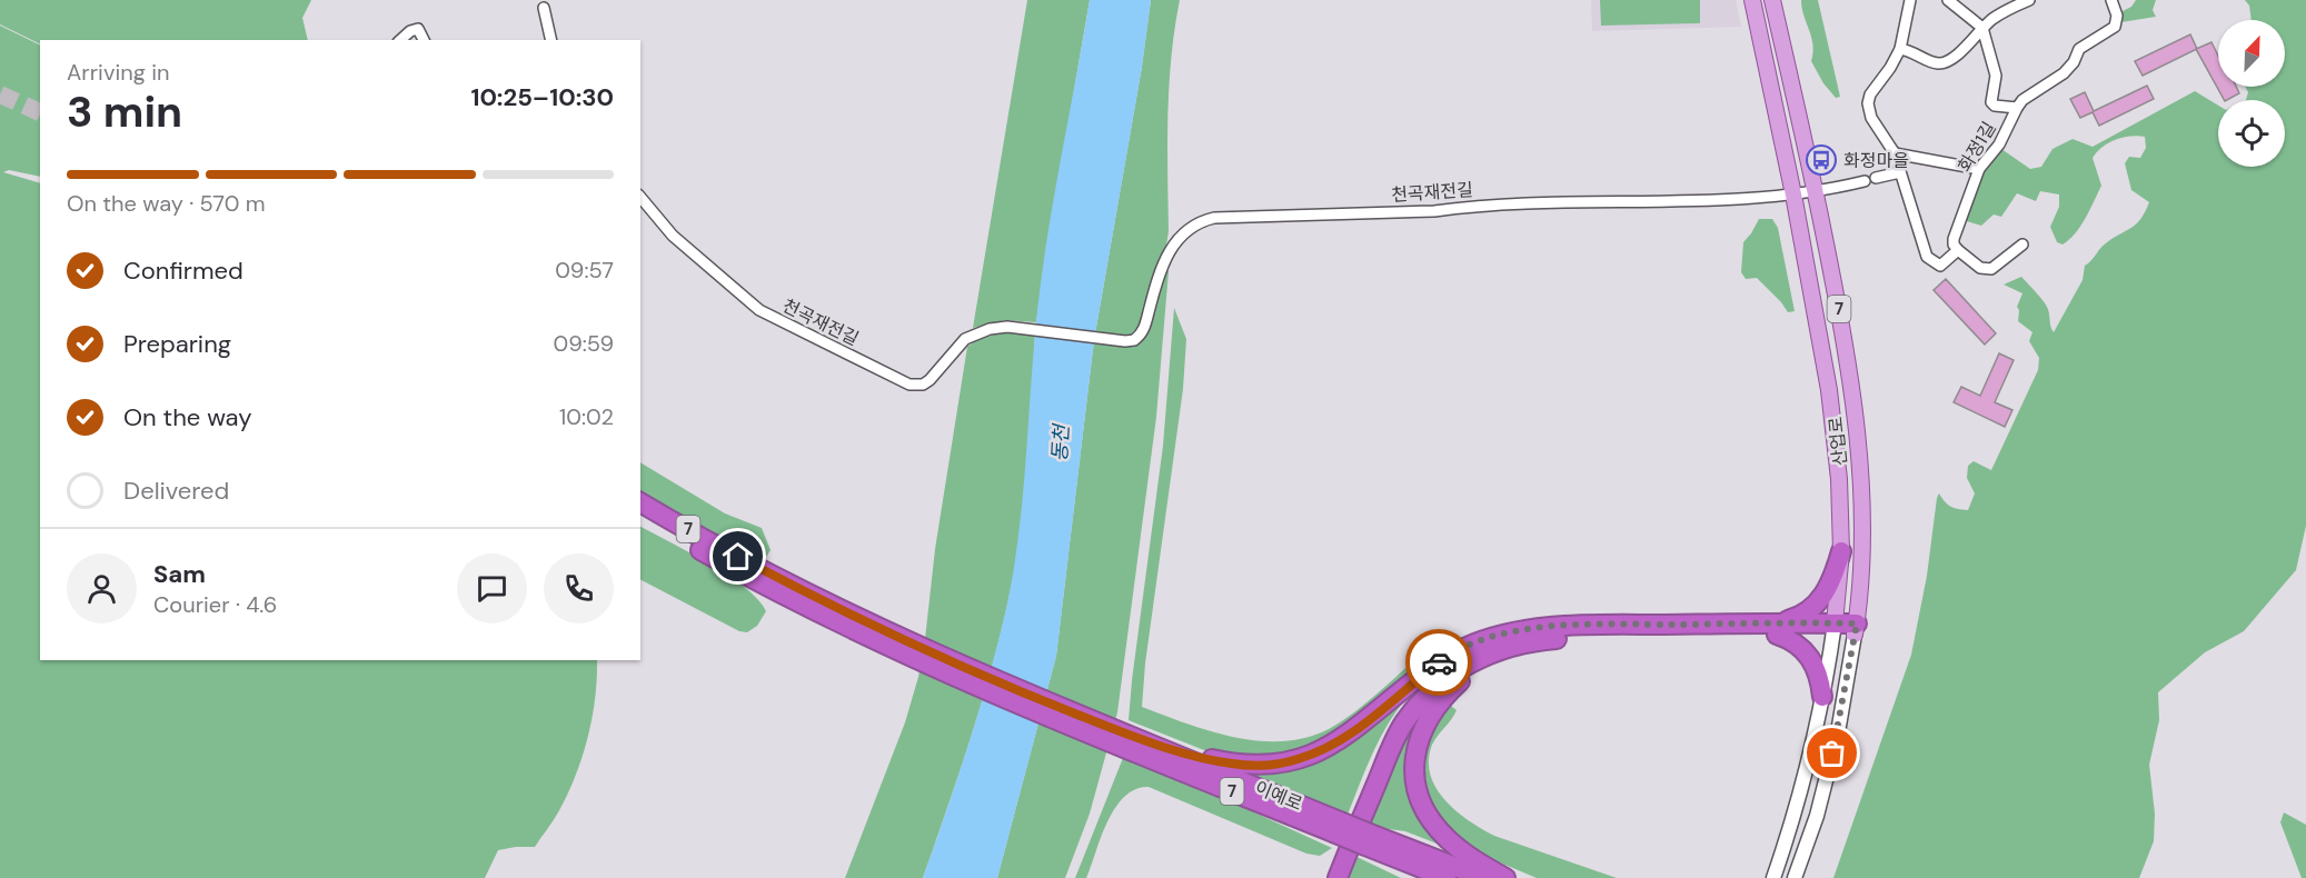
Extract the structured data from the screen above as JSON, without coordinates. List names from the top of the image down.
{
  "streets": {
    "highway": ["7", "이예로"],
    "main road": ["산업로"],
    "street": ["화정1길", "천곡재전길"]
  },
  "crossings": [
    ["천곡재전길", "산업로"],
    ["7", "산업로"],
    ["7", "이예로"]
  ],
  "water": ["동천"],
  "places": {
    "bus stop": ["화정마을"]
  },
  "north": "top right",
  "page": {
    "heading": ["3 min", "Arriving in", "10:25–10:30"],
    "panel": ["Sam", "Courier · 4.6"],
    "bar": "On the way · 570 m",
    "list": [
      ["Confirmed", "09:57"],
      ["Preparing", "09:59"],
      ["On the way", "10:02"],
      "Delivered"
    ]
  }
}
